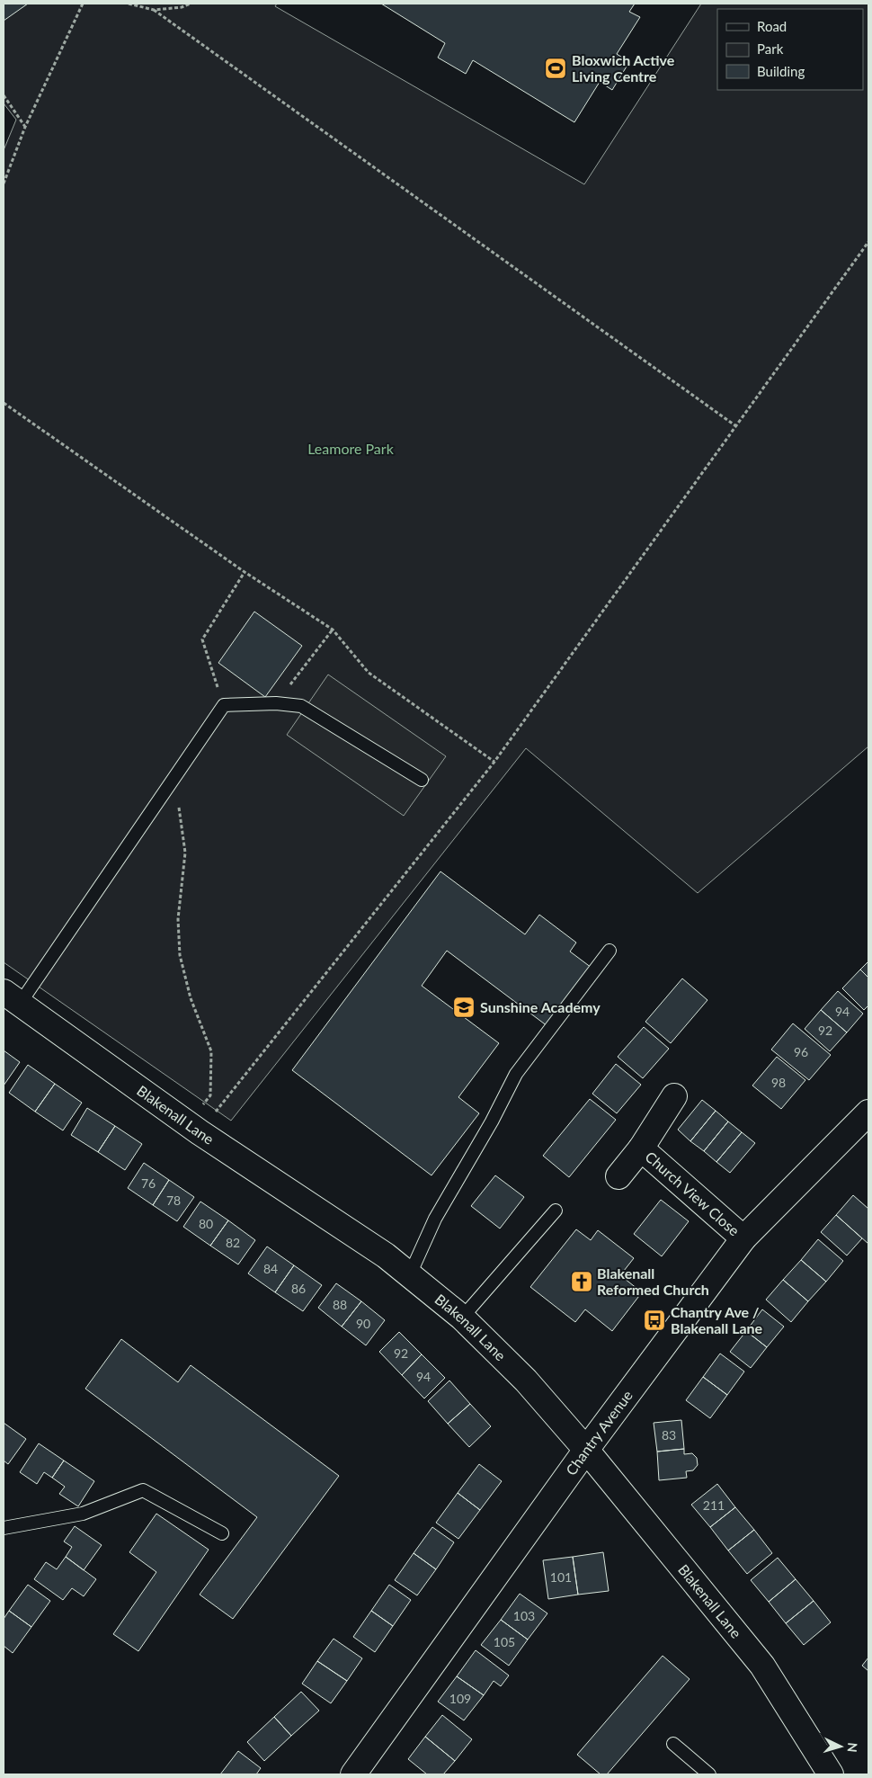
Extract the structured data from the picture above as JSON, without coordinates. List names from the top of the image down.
{
  "streets": {
    "street": ["Blakenall Lane", "Church View Close", "Chantry Avenue"]
  },
  "crossings": [
    ["Blakenall Lane", "Chantry Avenue"],
    ["Church View Close", "Chantry Avenue"]
  ],
  "parks": ["Leamore Park"],
  "places": {
    "sports": ["Bloxwich Active Living Centre"],
    "school or university": ["Sunshine Academy"],
    "church": ["Blakenall Reformed Church"],
    "bus stop": ["Chantry Ave / Blakenall Lane"]
  },
  "house_numbers": [
    "94",
    "92",
    "96",
    "98",
    "76",
    "78",
    "80",
    "82",
    "84",
    "86",
    "88",
    "90",
    "92",
    "94",
    "83",
    "211",
    "101",
    "103",
    "105",
    "109"
  ],
  "legend": ["Road", "Park", "Building"],
  "north": "right"
}
